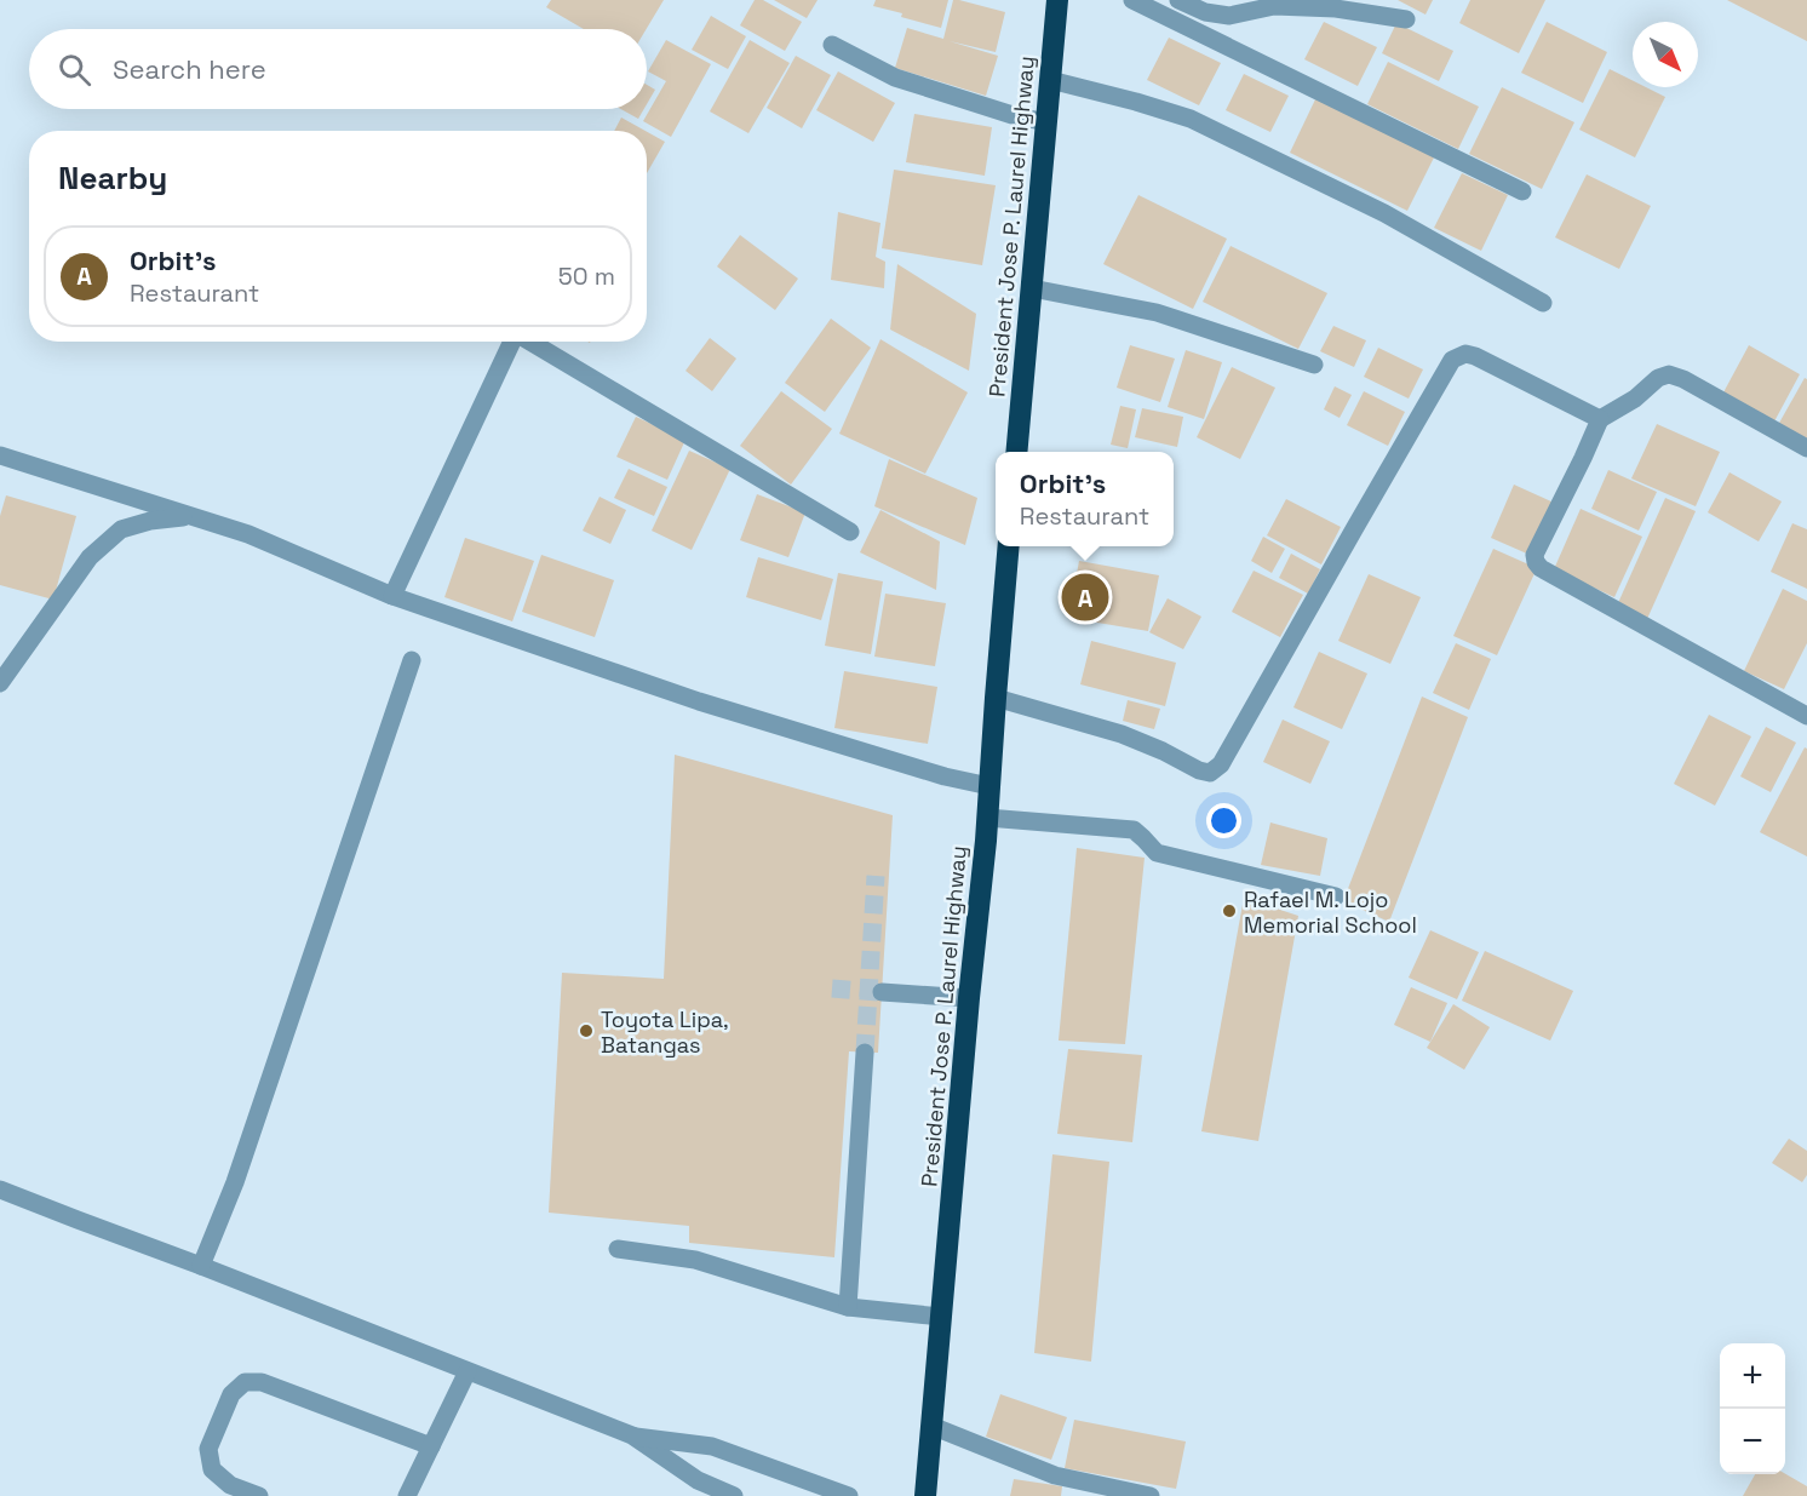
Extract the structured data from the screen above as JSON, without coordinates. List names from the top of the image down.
{
  "streets": {
    "highway": ["President Jose P. Laurel Highway"]
  },
  "places": ["Rafael M. Lojo Memorial School", "Toyota Lipa, Batangas"],
  "north": "bottom right",
  "page": {
    "search": "Search here",
    "heading": "Nearby",
    "list": [
      {
        "mark": "A",
        "name": "Orbit’s",
        "note": "Restaurant",
        "value": "50 m"
      }
    ],
    "popup": ["Orbit’s", "Restaurant"],
    "pins": "A",
    "map_buttons": ["+", "−"]
  }
}
